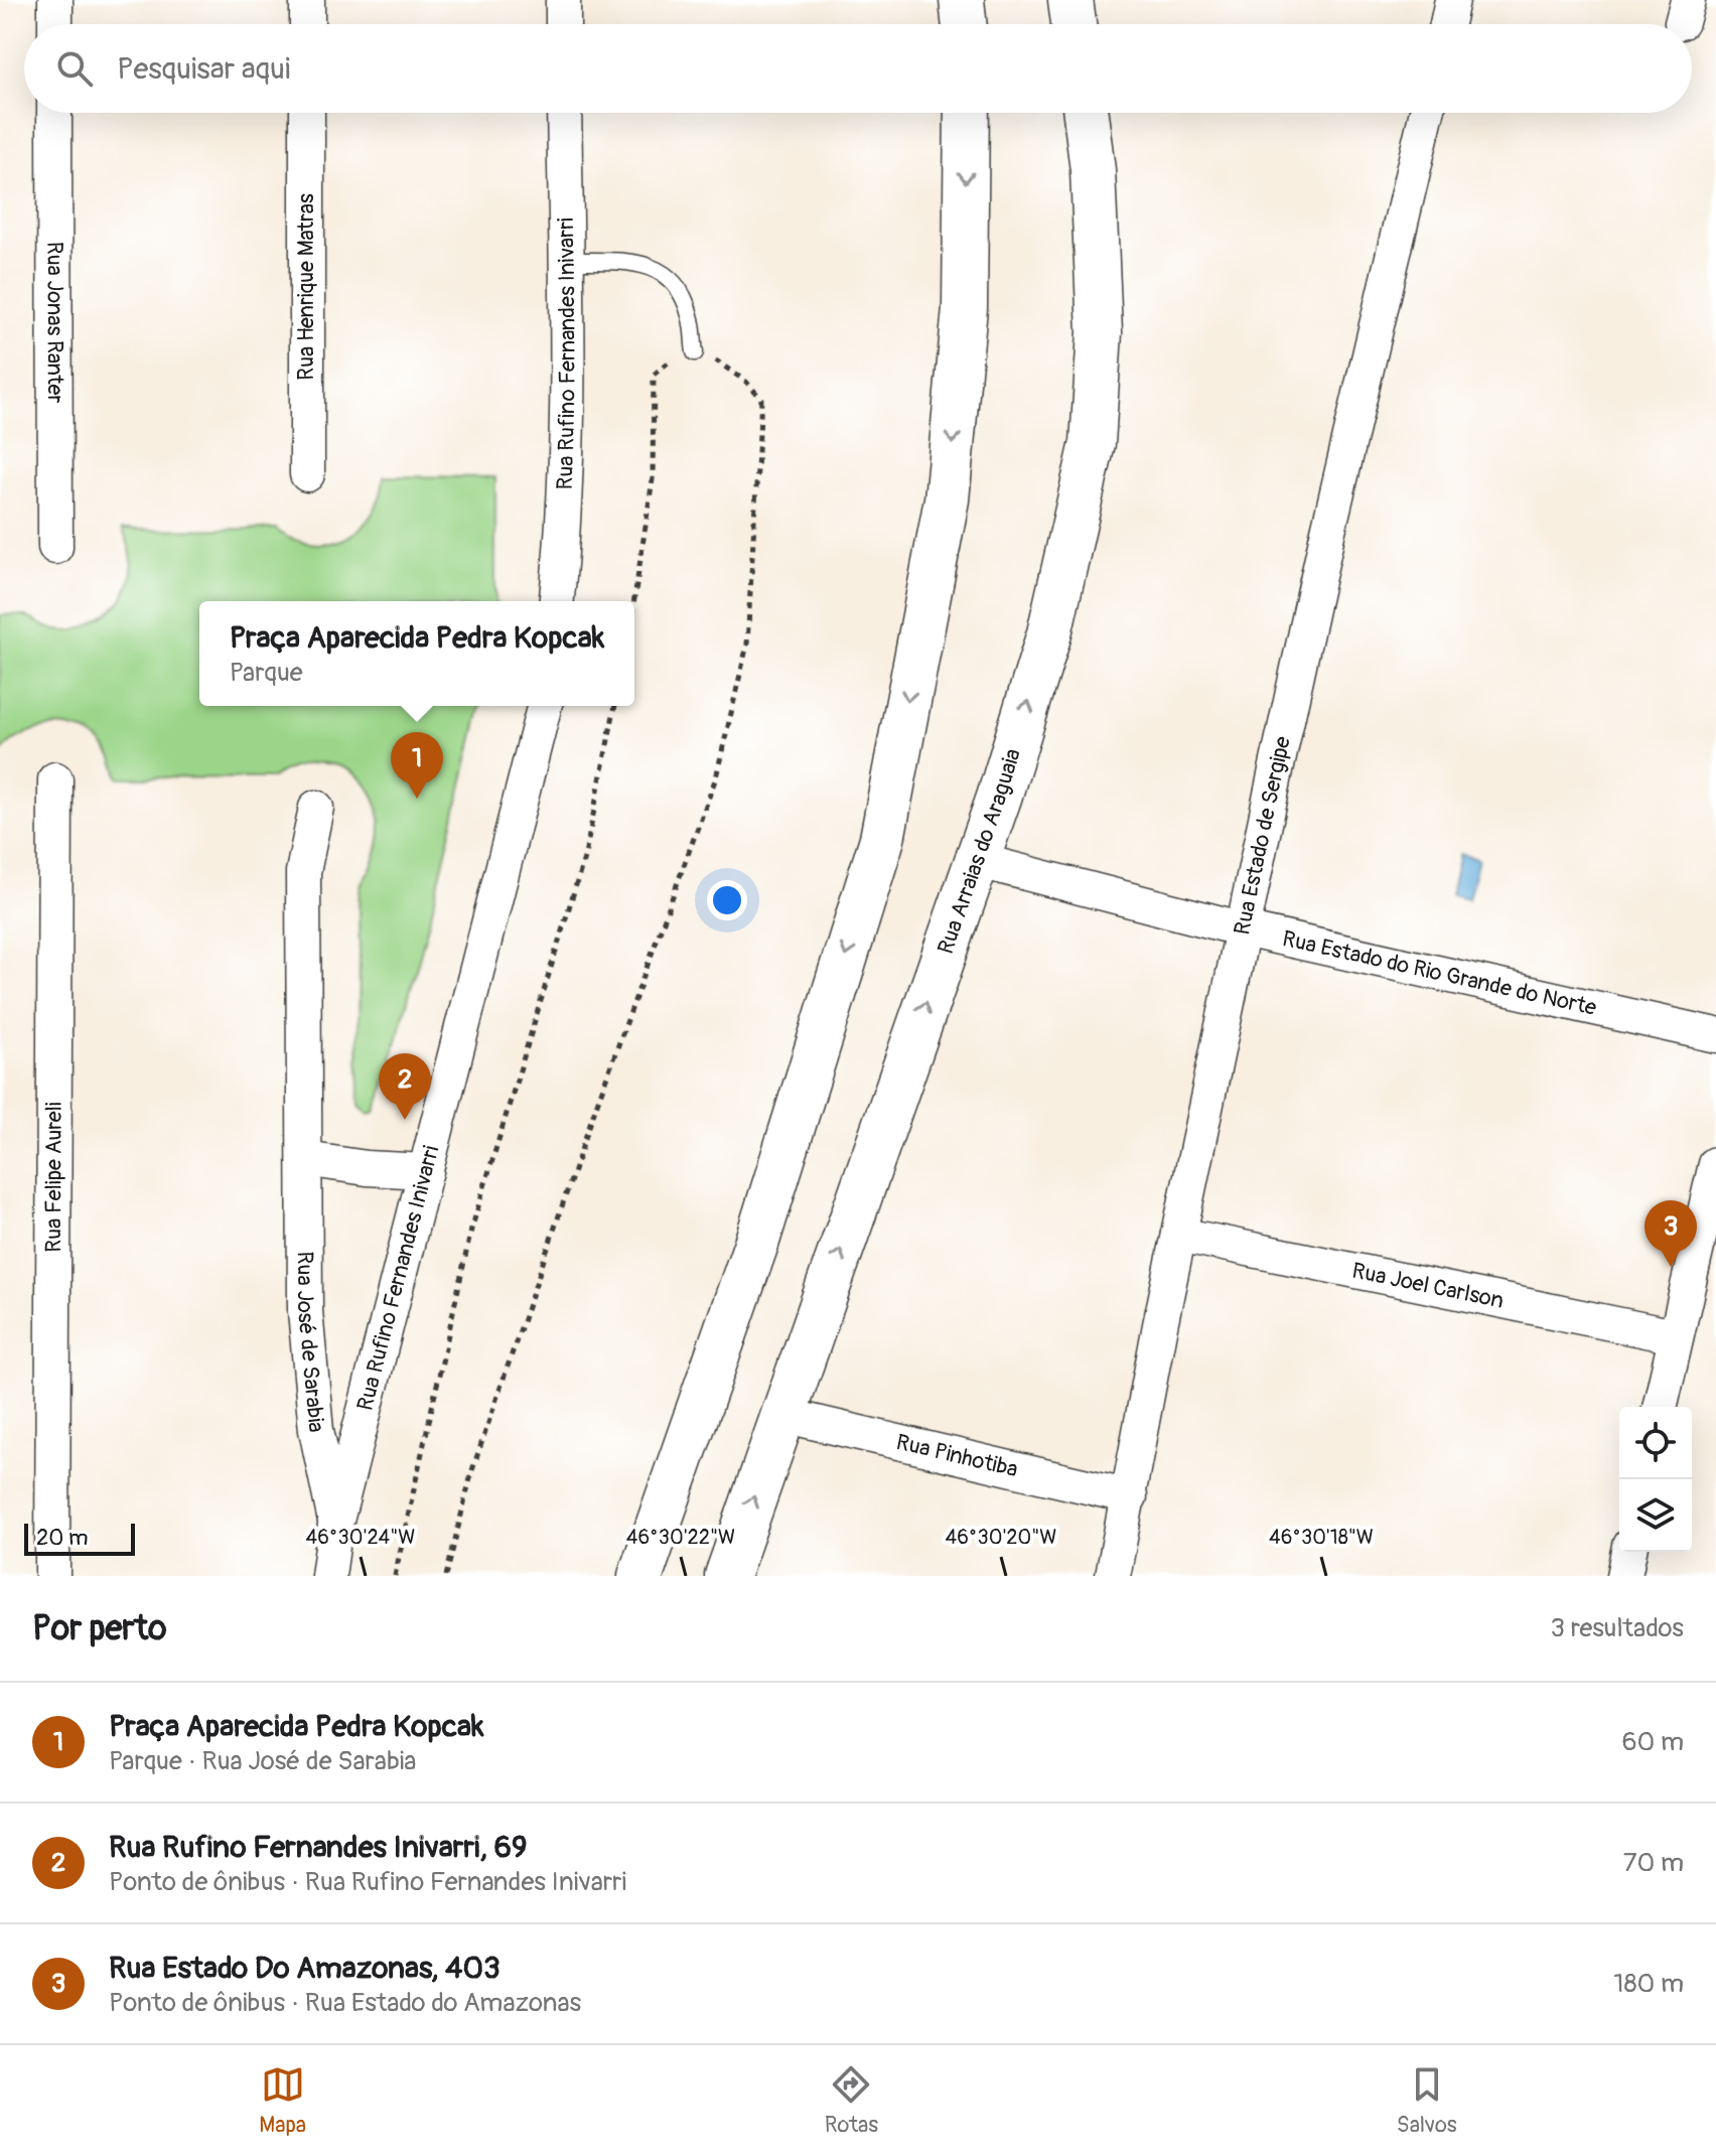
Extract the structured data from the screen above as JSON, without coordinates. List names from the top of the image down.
{
  "streets": {
    "main road": ["Rua Arraias do Araguaia"],
    "street": [
      "Rua Henrique Matras",
      "Rua Jonas Ranter",
      "Rua Rufino Fernandes Inivarri",
      "Rua Estado de Sergipe",
      "Rua Estado do Rio Grande do Norte",
      "Rua Felipe Aureli",
      "Rua Joel Carlson",
      "Rua José de Sarabia",
      "Rua Pinhotiba"
    ]
  },
  "crossings": [
    ["Rua Rufino Fernandes Inivarri", "Rua José de Sarabia"],
    ["Rua Estado de Sergipe", "Rua Estado do Rio Grande do Norte"],
    ["Rua Estado de Sergipe", "Rua Joel Carlson"],
    ["Rua Estado de Sergipe", "Rua Pinhotiba"],
    ["Rua Arraias do Araguaia", "Rua Estado do Rio Grande do Norte"],
    ["Rua Arraias do Araguaia", "Rua Pinhotiba"]
  ],
  "scale_bar": "20 m",
  "page": {
    "search": "Pesquisar aqui",
    "popup": ["Praça Aparecida Pedra Kopcak", "Parque"],
    "pins": ["1", "2", "3"],
    "scale": "20 m",
    "heading": ["Por perto", "3 resultados"],
    "list": [
      {
        "mark": "1",
        "name": "Praça Aparecida Pedra Kopcak",
        "note": "Parque · Rua José de Sarabia",
        "value": "60 m"
      },
      {
        "mark": "2",
        "name": "Rua Rufino Fernandes Inivarri, 69",
        "note": "Ponto de ônibus · Rua Rufino Fernandes Inivarri",
        "value": "70 m"
      },
      {
        "mark": "3",
        "name": "Rua Estado Do Amazonas, 403",
        "note": "Ponto de ônibus · Rua Estado do Amazonas",
        "value": "180 m"
      }
    ],
    "nav": ["Mapa", "Rotas", "Salvos"]
  },
  "coordinates": [
    "46°30'24\"W",
    "46°30'22\"W",
    "46°30'20\"W",
    "46°30'18\"W"
  ]
}
